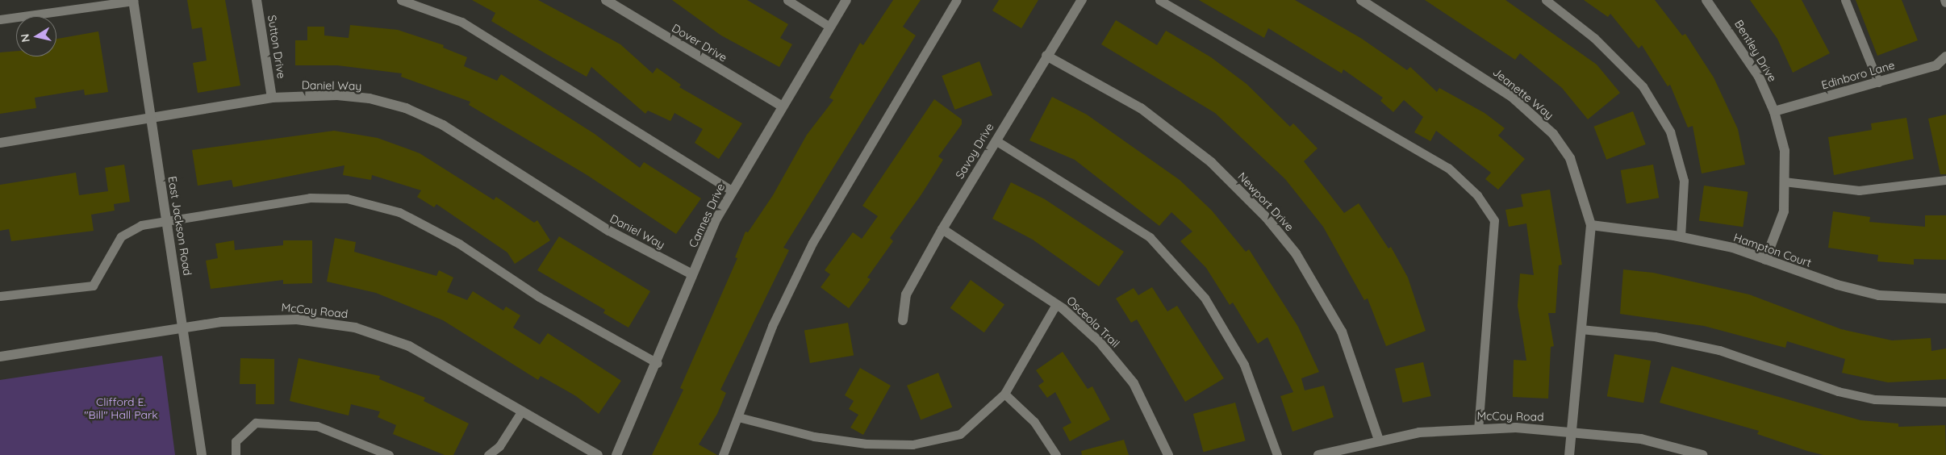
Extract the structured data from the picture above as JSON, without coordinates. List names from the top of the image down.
{
  "streets": {
    "street": [
      "Dover Drive",
      "Sutton Drive",
      "Bentley Drive",
      "Edinboro Lane",
      "Daniel Way",
      "Jeanette Way",
      "Savoy Drive",
      "Newport Drive",
      "Cannes Drive",
      "East Jackson Road",
      "Hampton Court",
      "McCoy Road",
      "Osceola Trail"
    ]
  },
  "crossings": [
    ["Dover Drive", "Cannes Drive"],
    ["Sutton Drive", "Daniel Way"],
    ["Bentley Drive", "Edinboro Lane"],
    ["Bentley Drive", "Hampton Court"],
    ["Daniel Way", "Cannes Drive"],
    ["Daniel Way", "East Jackson Road"],
    ["Jeanette Way", "Hampton Court"],
    ["Jeanette Way", "McCoy Road"],
    ["Savoy Drive", "Newport Drive"],
    ["Savoy Drive", "Osceola Trail"],
    ["Newport Drive", "McCoy Road"],
    ["East Jackson Road", "McCoy Road"]
  ],
  "parks": ["Clifford E. \"Bill\" Hall Park"],
  "north": "left"
}
